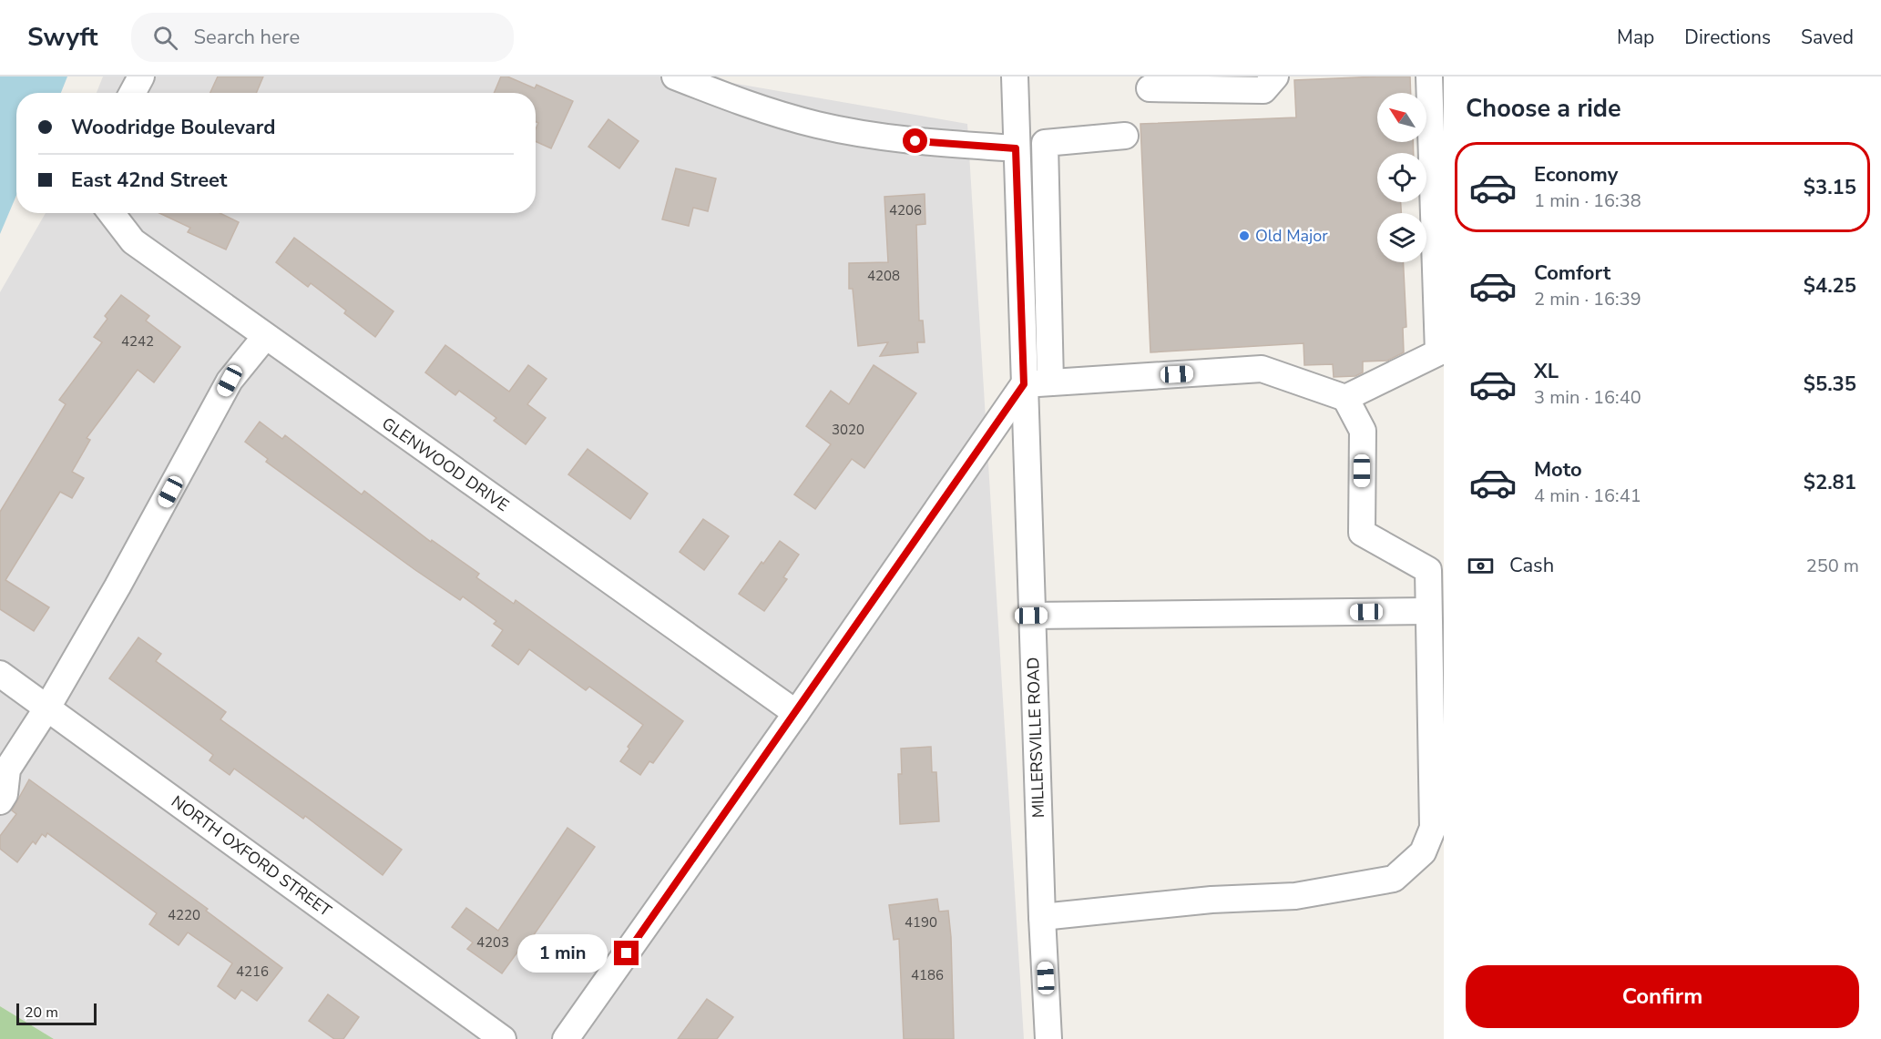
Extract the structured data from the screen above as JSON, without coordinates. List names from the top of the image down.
{
  "streets": {
    "street": ["GLENWOOD DRIVE", "MILLERSVILLE ROAD", "NORTH OXFORD STREET"]
  },
  "places": ["Old Major"],
  "house_numbers": [
    "4206",
    "4208",
    "4242",
    "3020",
    "4220",
    "4190",
    "4203",
    "4216",
    "4186"
  ],
  "scale_bar": "20 m",
  "north": "top left",
  "page": {
    "header": "Swyft",
    "search": "Search here",
    "nav": ["Map", "Directions", "Saved"],
    "heading": "Choose a ride",
    "banner": ["Woodridge Boulevard", "East 42nd Street"],
    "list": [
      {
        "name": "Economy",
        "note": "1 min · 16:38",
        "value": "$3.15"
      },
      {
        "name": "Comfort",
        "note": "2 min · 16:39",
        "value": "$4.25"
      },
      {
        "name": "XL",
        "note": "3 min · 16:40",
        "value": "$5.35"
      },
      {
        "name": "Moto",
        "note": "4 min · 16:41",
        "value": "$2.81"
      }
    ],
    "pay": ["Cash", "250 m"],
    "bubble": "1 min",
    "buttons": "Confirm",
    "scale": "20 m"
  }
}
